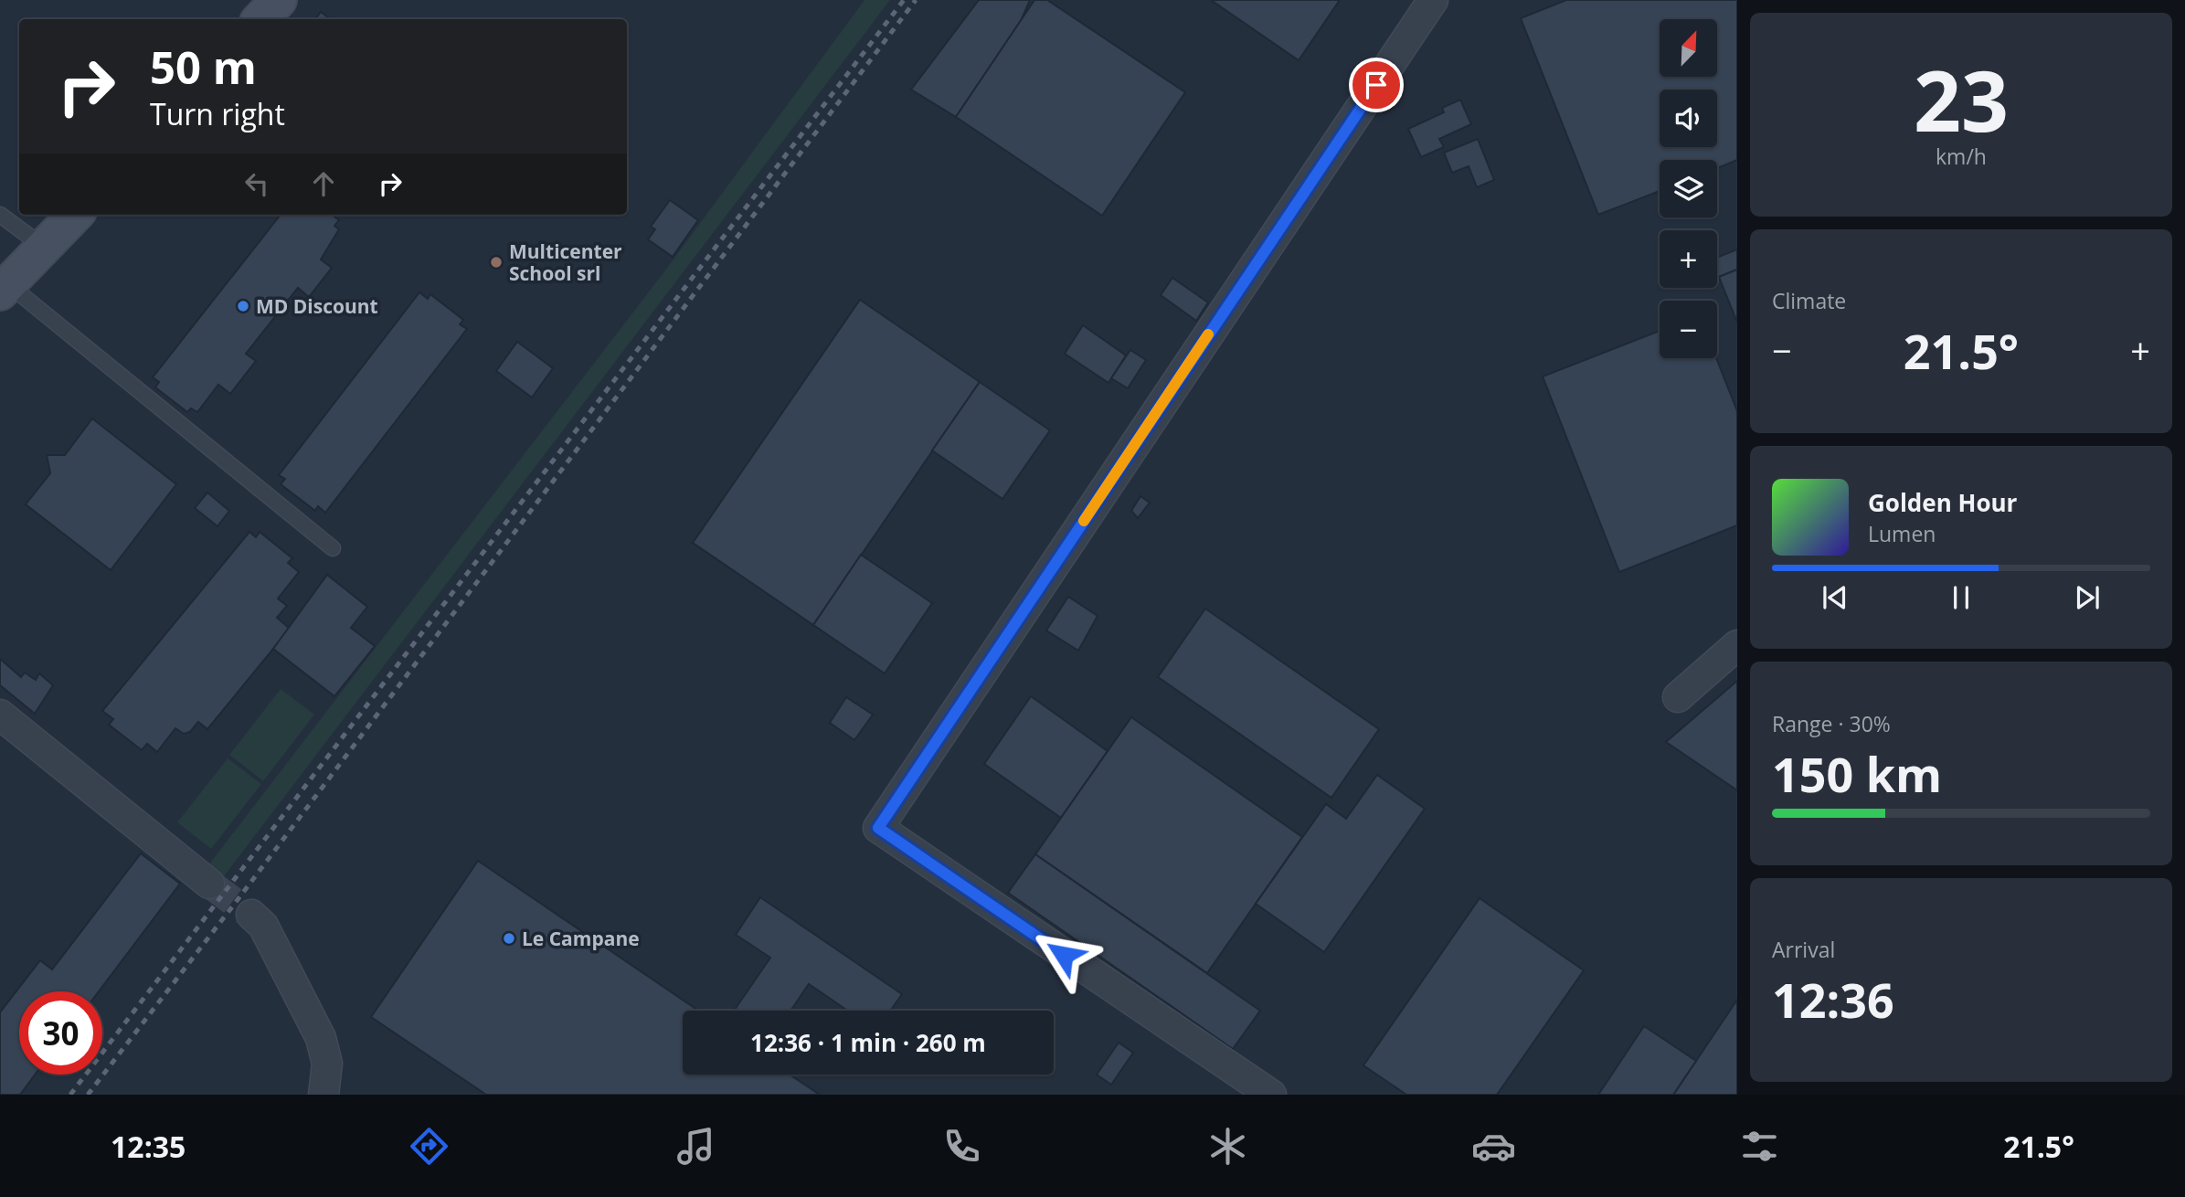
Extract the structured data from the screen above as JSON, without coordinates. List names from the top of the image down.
{
  "places": ["Multicenter School srl", "MD Discount", "Le Campane"],
  "north": "top right",
  "page": {
    "tile": [
      ["23", "km/h"],
      "Climate",
      ["Range · 30%", "150 km"],
      ["Arrival", "12:36"]
    ],
    "map_buttons": ["+", "−"],
    "turn": ["50 m", "Turn right"],
    "heat": ["−", "21.5°", "+"],
    "song": ["Golden Hour", "Lumen"],
    "limit": "30",
    "trip": "12:36 · 1 min · 260 m",
    "tabs": ["12:35", "21.5°"]
  }
}
